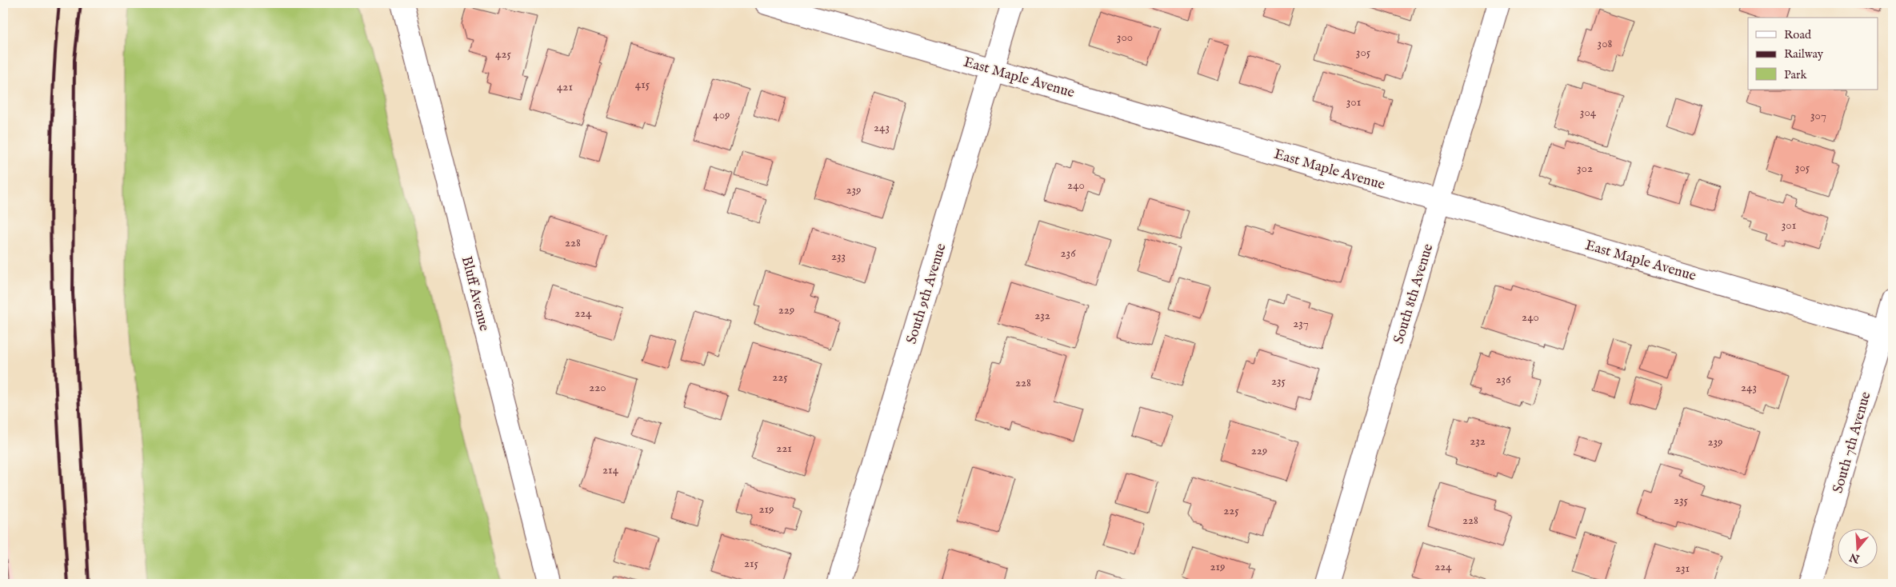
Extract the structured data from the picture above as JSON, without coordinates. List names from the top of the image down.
{
  "streets": {
    "street": [
      "East Maple Avenue",
      "Bluff Avenue",
      "South 9th Avenue",
      "South 8th Avenue",
      "South 7th Avenue"
    ]
  },
  "crossings": [
    ["East Maple Avenue", "South 9th Avenue"],
    ["East Maple Avenue", "South 8th Avenue"],
    ["East Maple Avenue", "South 7th Avenue"]
  ],
  "house_numbers": [
    "300",
    "308",
    "305",
    "425",
    "415",
    "421",
    "301",
    "304",
    "409",
    "307",
    "243",
    "305",
    "302",
    "240",
    "239",
    "301",
    "228",
    "236",
    "233",
    "229",
    "224",
    "232",
    "240",
    "237",
    "225",
    "236",
    "235",
    "228",
    "220",
    "243",
    "232",
    "239",
    "221",
    "229",
    "214",
    "235",
    "219",
    "225",
    "228",
    "215",
    "219",
    "224",
    "231"
  ],
  "legend": ["Road", "Railway", "Park"],
  "north": "bottom"
}
